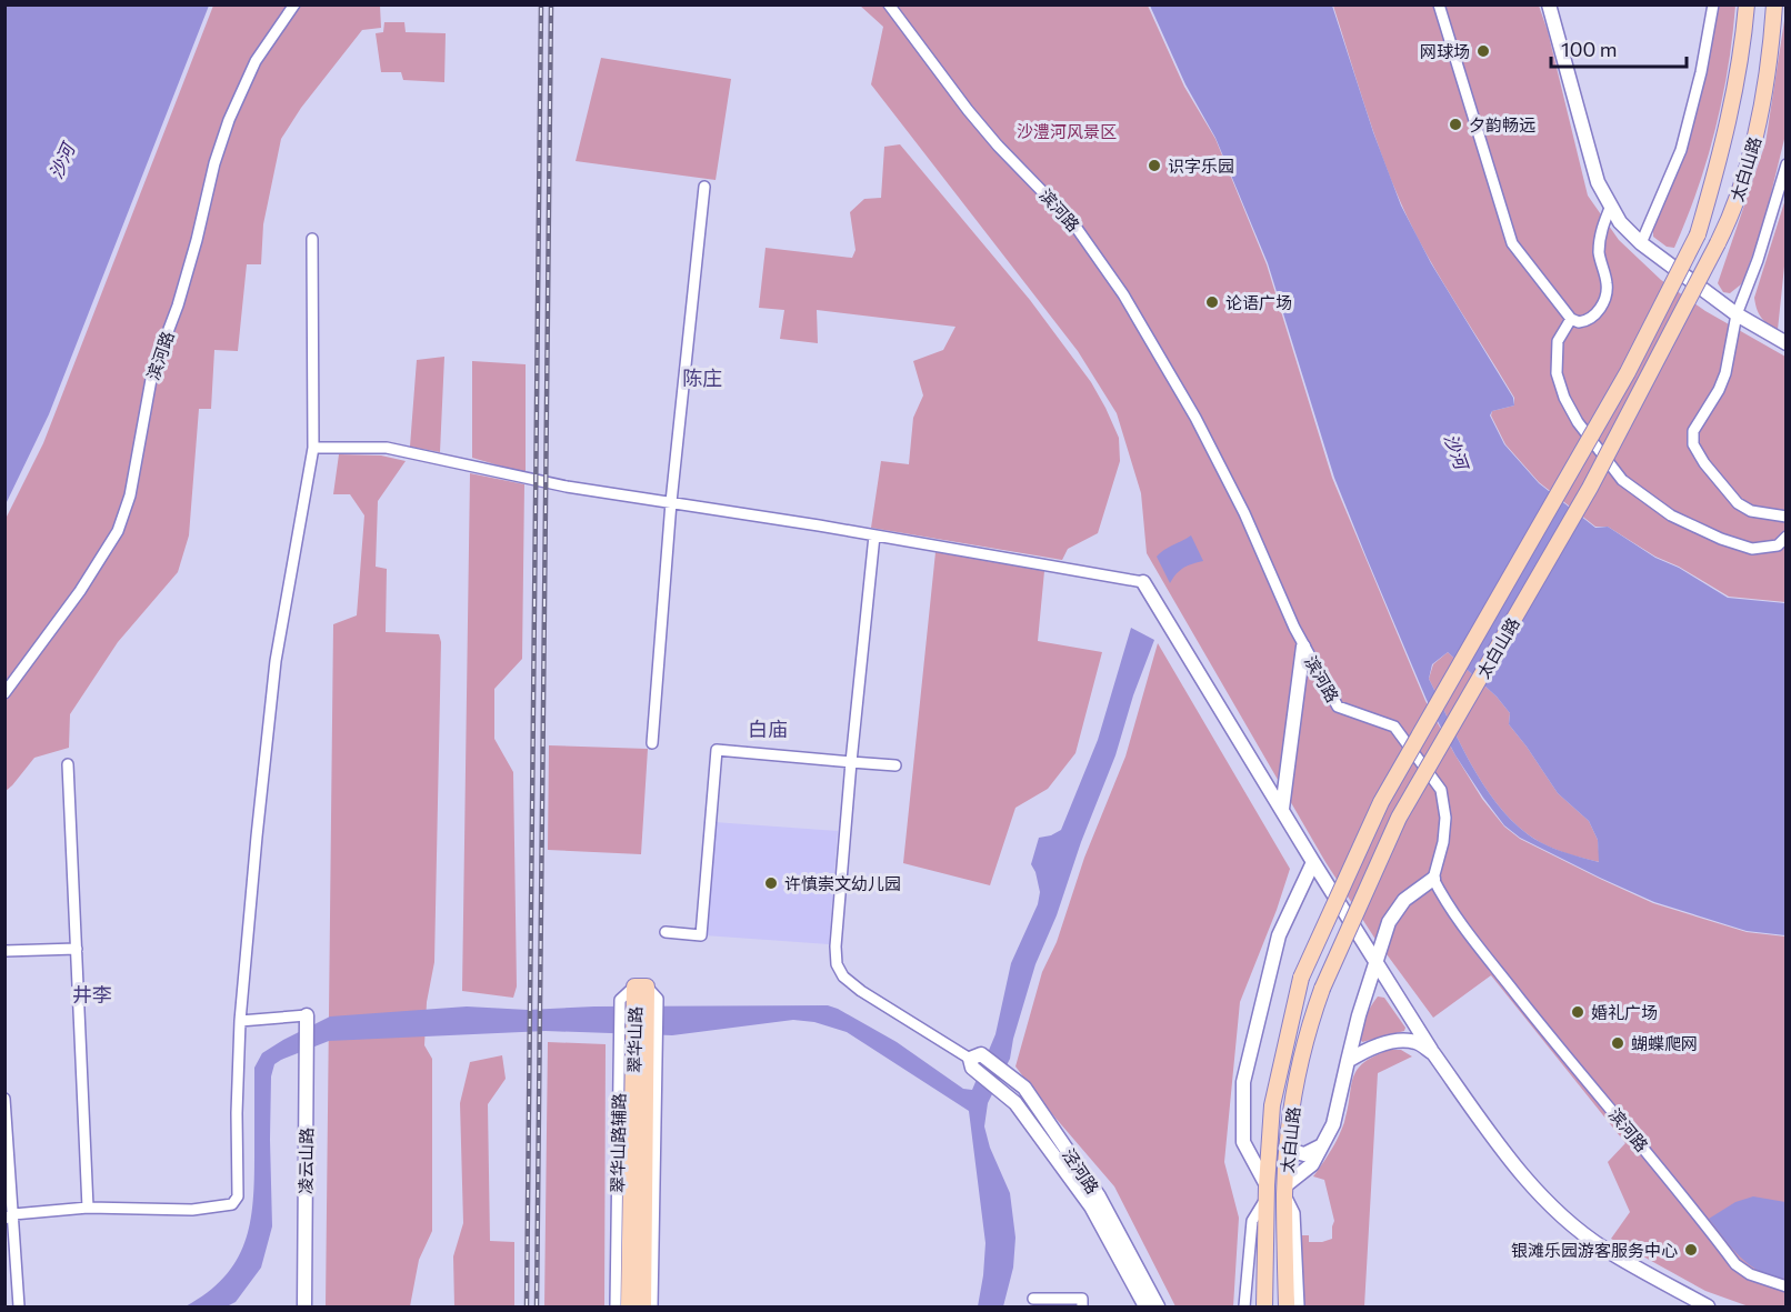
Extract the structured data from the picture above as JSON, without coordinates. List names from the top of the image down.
{
  "streets": {
    "main road": ["太白山路", "翠华山路"],
    "street": [
      "滨河路",
      "翠华山路辅路",
      "凌云山路",
      "泾河路"
    ]
  },
  "crossings": [
    ["翠华山路", "翠华山路辅路"]
  ],
  "districts": ["陈庄", "白庙", "井李"],
  "water": ["沙河"],
  "parks": ["沙澧河风景区"],
  "places": [
    "网球场",
    "夕韵畅远",
    "识字乐园",
    "论语广场",
    "许慎崇文幼儿园",
    "婚礼广场",
    "蝴蝶爬网",
    "银滩乐园游客服务中心"
  ],
  "scale_bar": "100 m"
}
